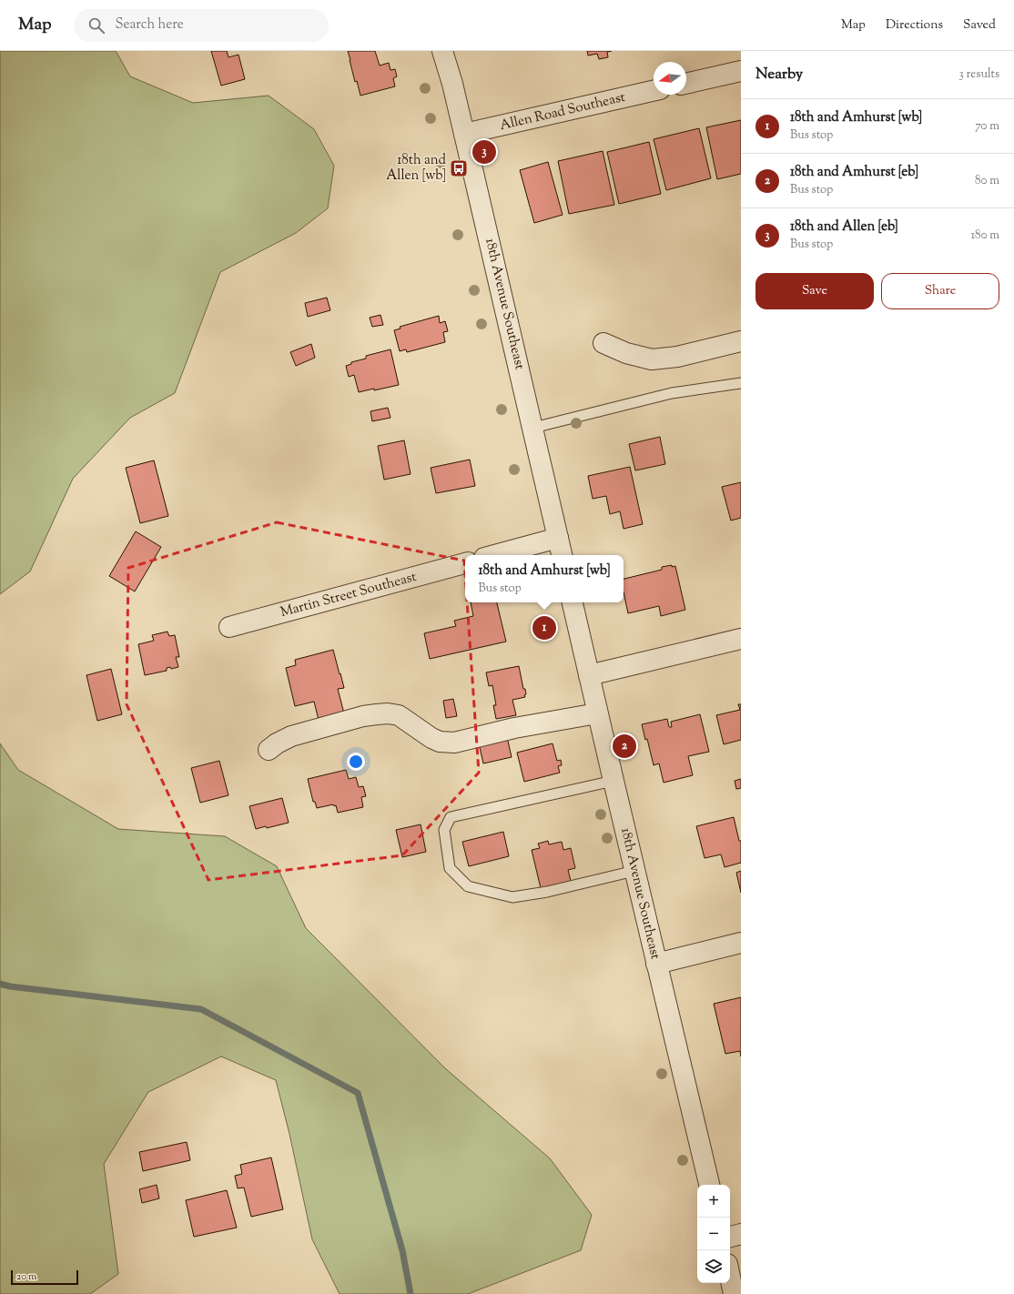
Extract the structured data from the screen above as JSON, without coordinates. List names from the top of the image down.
{
  "streets": {
    "street": ["Allen Road Southeast", "18th Avenue Southeast", "Martin Street Southeast"]
  },
  "crossings": [
    ["Allen Road Southeast", "18th Avenue Southeast"]
  ],
  "places": {
    "bus stop": ["18th and Allen [wb]"]
  },
  "scale_bar": "20 m",
  "north": "left",
  "page": {
    "header": "Map",
    "search": "Search here",
    "nav": ["Map", "Directions", "Saved"],
    "heading": ["Nearby", "3 results"],
    "list": [
      {
        "mark": "1",
        "name": "18th and Amhurst [wb]",
        "note": "Bus stop",
        "value": "70 m"
      },
      {
        "mark": "2",
        "name": "18th and Amhurst [eb]",
        "note": "Bus stop",
        "value": "80 m"
      },
      {
        "mark": "3",
        "name": "18th and Allen [eb]",
        "note": "Bus stop",
        "value": "180 m"
      }
    ],
    "pins": ["3", "1", "2"],
    "buttons": ["Save", "Share"],
    "popup": ["18th and Amhurst [wb]", "Bus stop"],
    "map_buttons": ["+", "−"],
    "scale": "20 m"
  }
}
